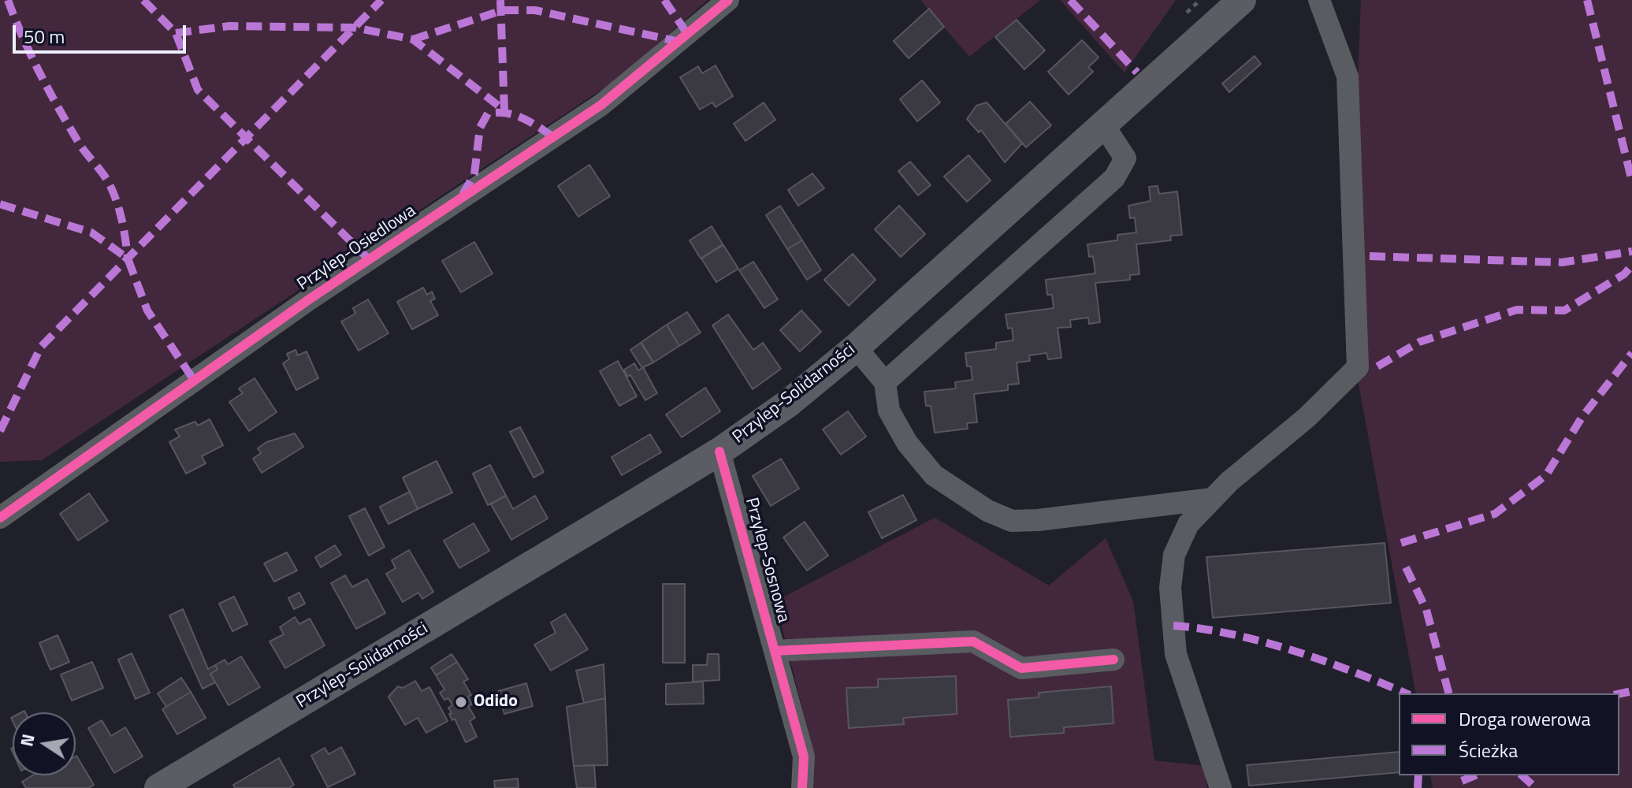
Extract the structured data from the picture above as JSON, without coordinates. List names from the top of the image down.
{
  "streets": {
    "main road": ["Przylep-Solidarności"],
    "street": ["Przylep-Osiedlowa", "Przylep-Sosnowa"]
  },
  "crossings": [
    ["Przylep-Solidarności", "Przylep-Sosnowa"]
  ],
  "places": ["Odido"],
  "legend": ["Droga rowerowa", "Ścieżka"],
  "scale_bar": "50 m",
  "north": "left"
}
